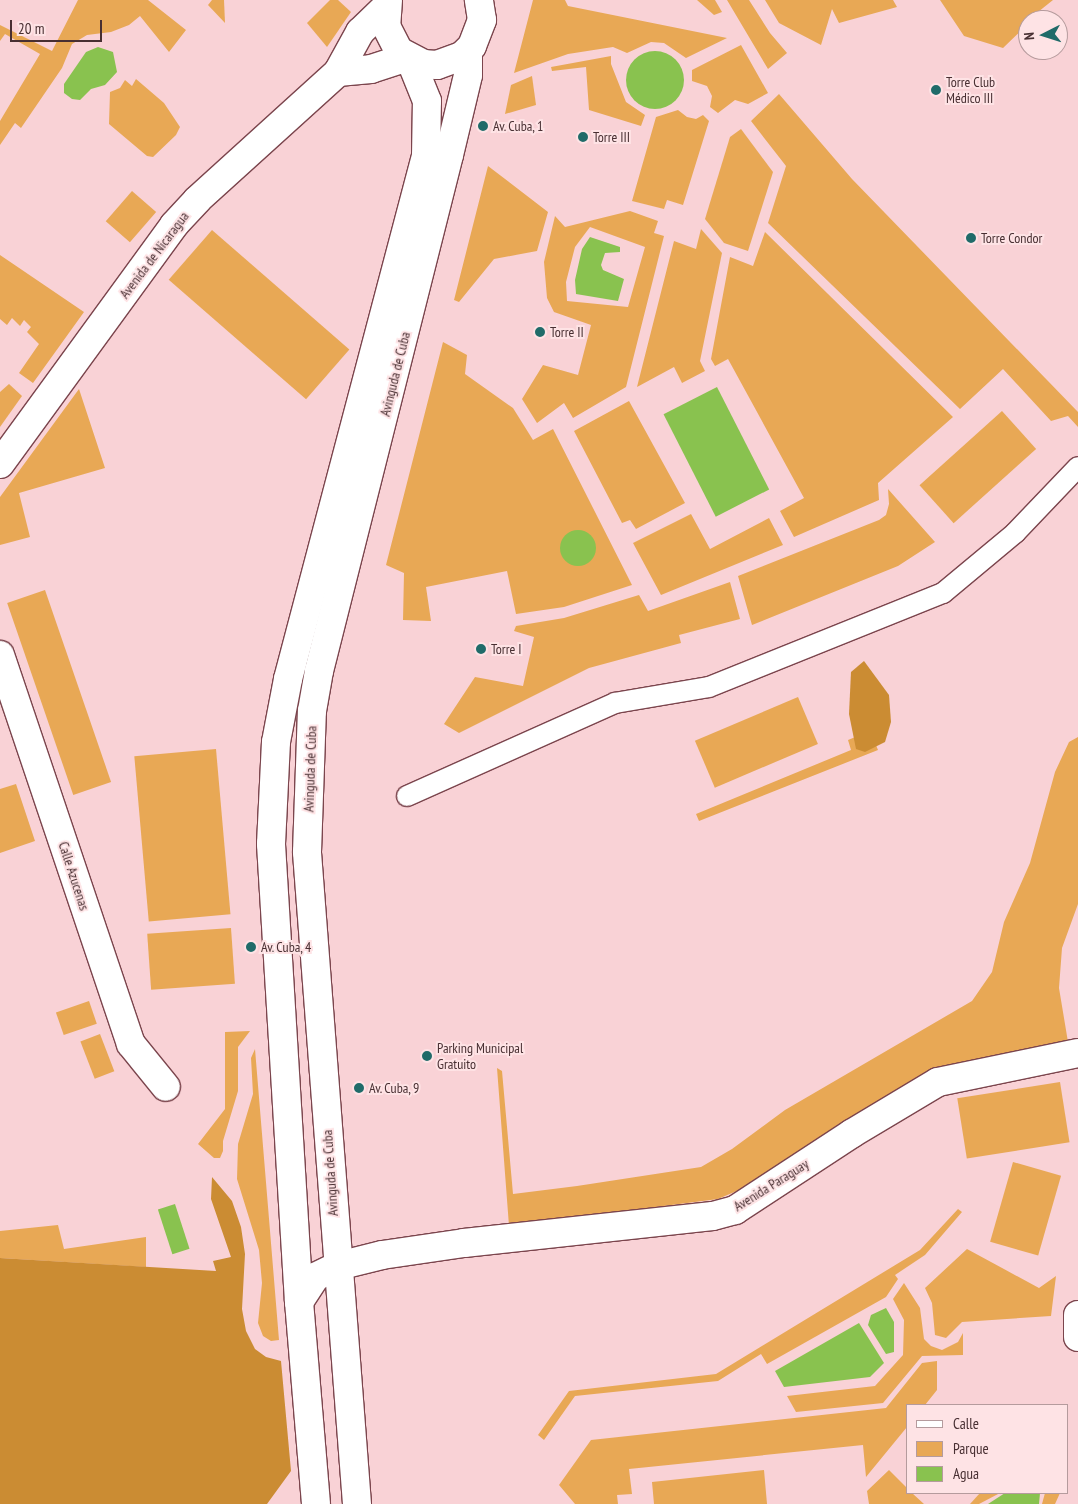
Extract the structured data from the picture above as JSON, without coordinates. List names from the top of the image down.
{
  "streets": {
    "main road": [
      "Avenida de Nicaragua",
      "Avinguda de Cuba",
      "Calle Azucenas",
      "Avenida Paraguay"
    ]
  },
  "crossings": [
    ["Avenida de Nicaragua", "Avinguda de Cuba"],
    ["Avinguda de Cuba", "Avenida Paraguay"]
  ],
  "places": [
    "Torre Club Médico III",
    "Av. Cuba, 1",
    "Torre III",
    "Torre Condor",
    "Torre II",
    "Torre I",
    "Av. Cuba, 4",
    "Parking Municipal Gratuito",
    "Av. Cuba, 9"
  ],
  "legend": ["Calle", "Parque", "Agua"],
  "scale_bar": "20 m",
  "north": "left"
}
